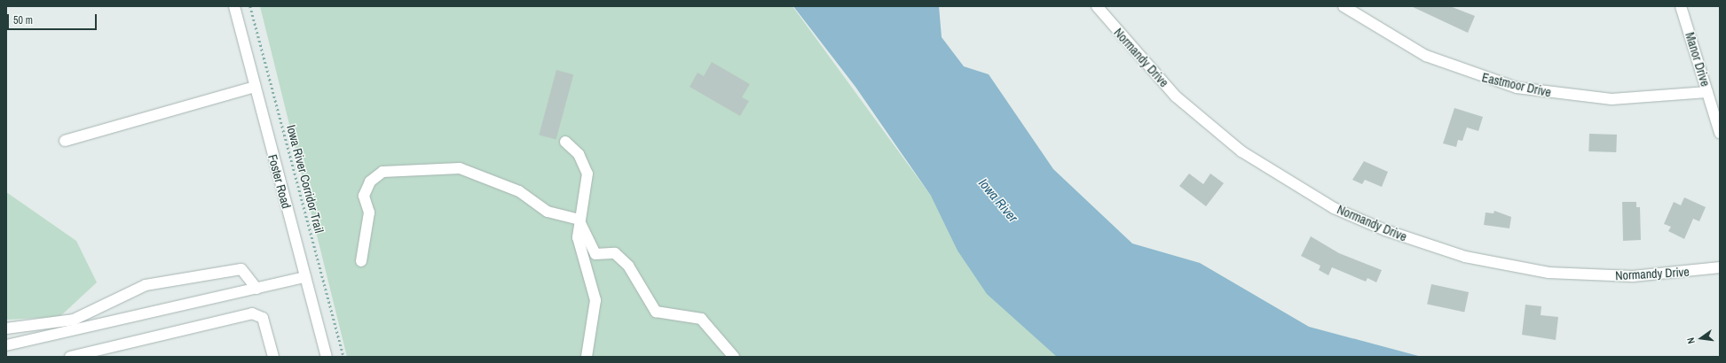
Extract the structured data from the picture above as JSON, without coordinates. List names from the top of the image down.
{
  "streets": {
    "street": [
      "Normandy Drive",
      "Manor Drive",
      "Eastmoor Drive",
      "Foster Road"
    ],
    "path": ["Iowa River Corridor Trail"]
  },
  "crossings": [
    ["Manor Drive", "Eastmoor Drive"]
  ],
  "water": ["Iowa River"],
  "scale_bar": "50 m",
  "north": "left"
}
